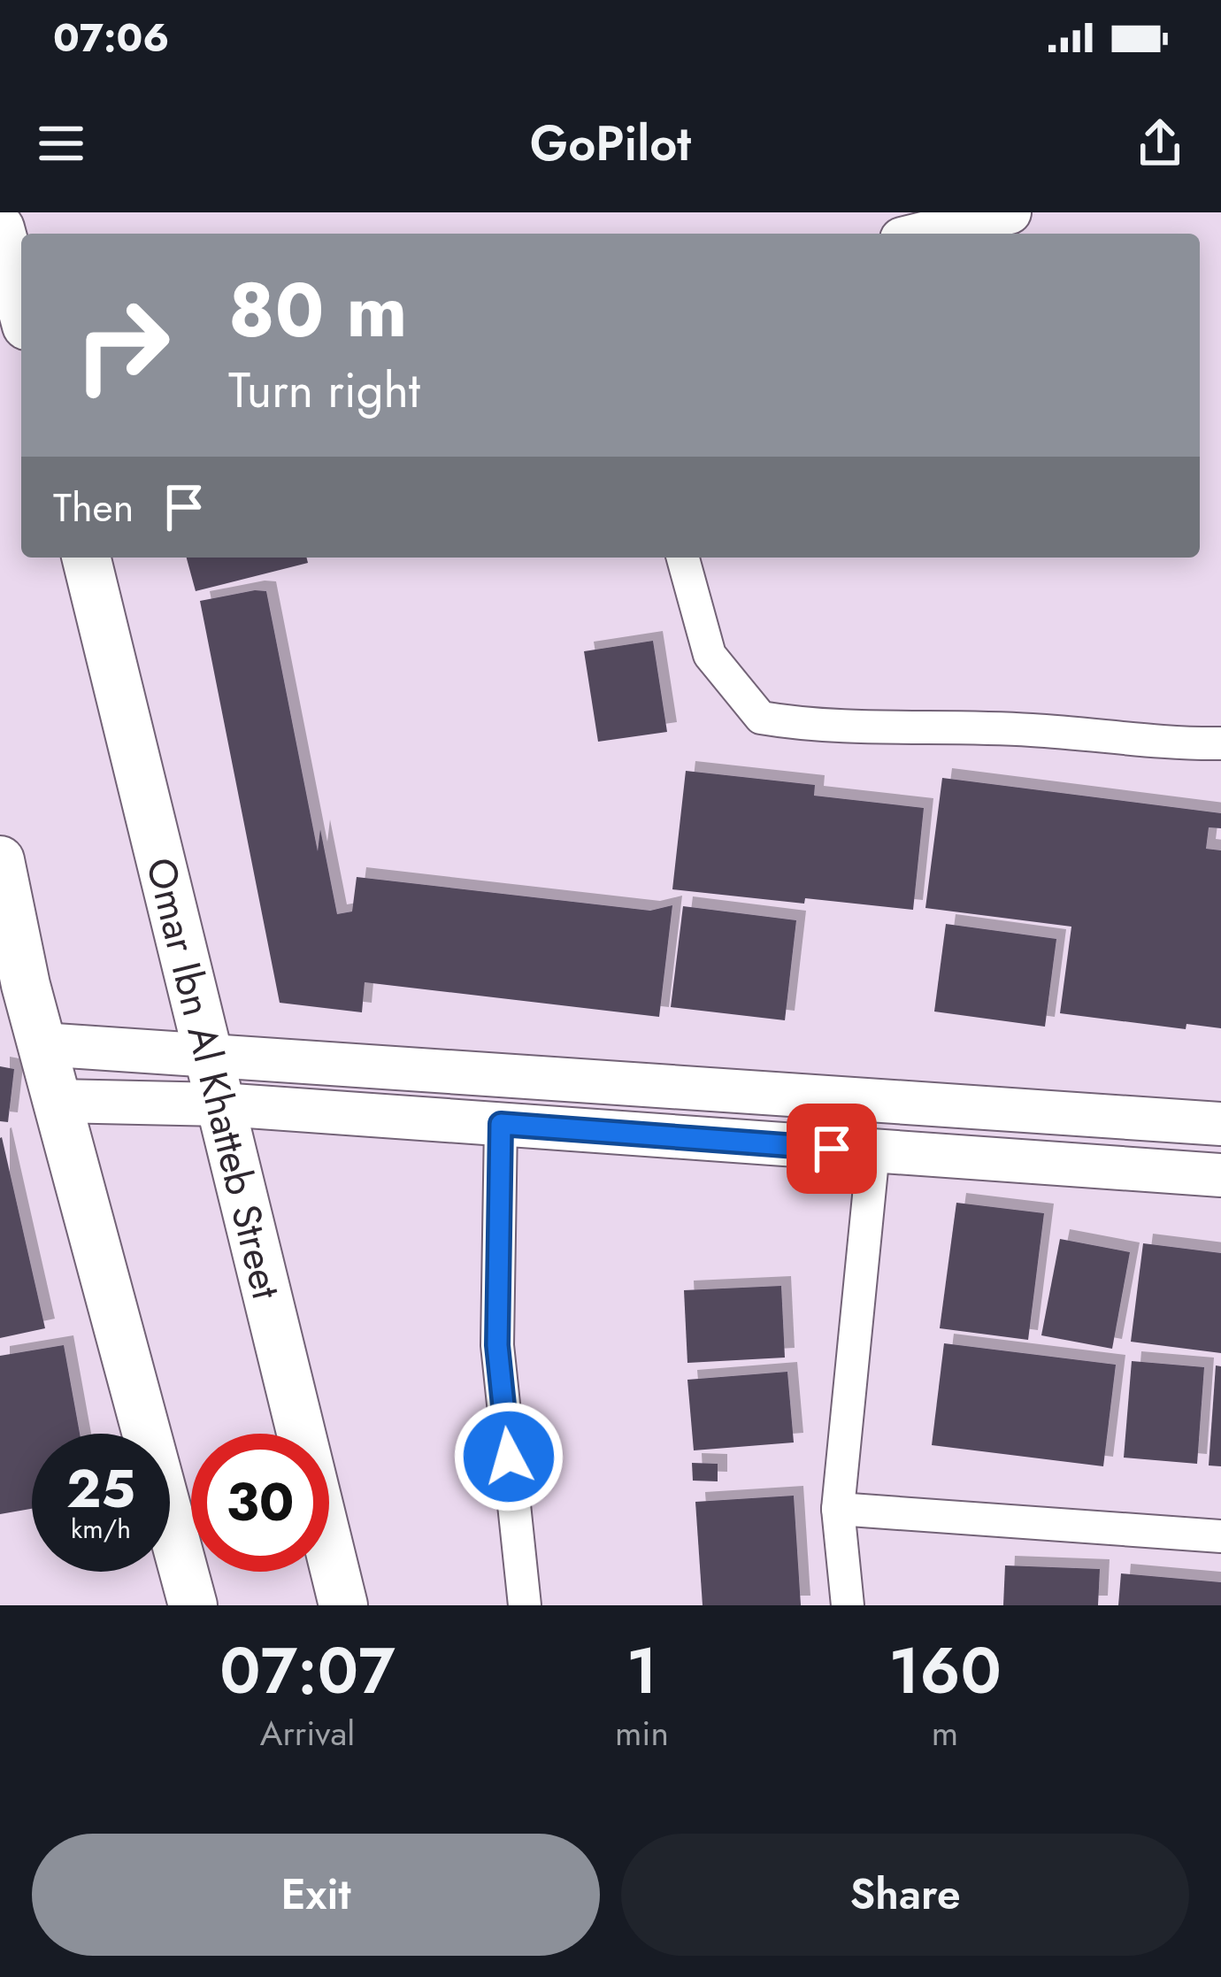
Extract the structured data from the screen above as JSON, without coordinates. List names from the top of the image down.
{
  "streets": {
    "main road": ["Omar Ibn Al Khatteb Street"]
  },
  "page": {
    "status": "07:06",
    "header": "GoPilot",
    "turn": ["80 m", "Turn right"],
    "then": "Then",
    "speed": "25 km/h",
    "limit": "30",
    "eta": [
      "07:07",
      "Arrival",
      "1",
      "min",
      "160",
      "m"
    ],
    "buttons": ["Exit", "Share"]
  }
}
